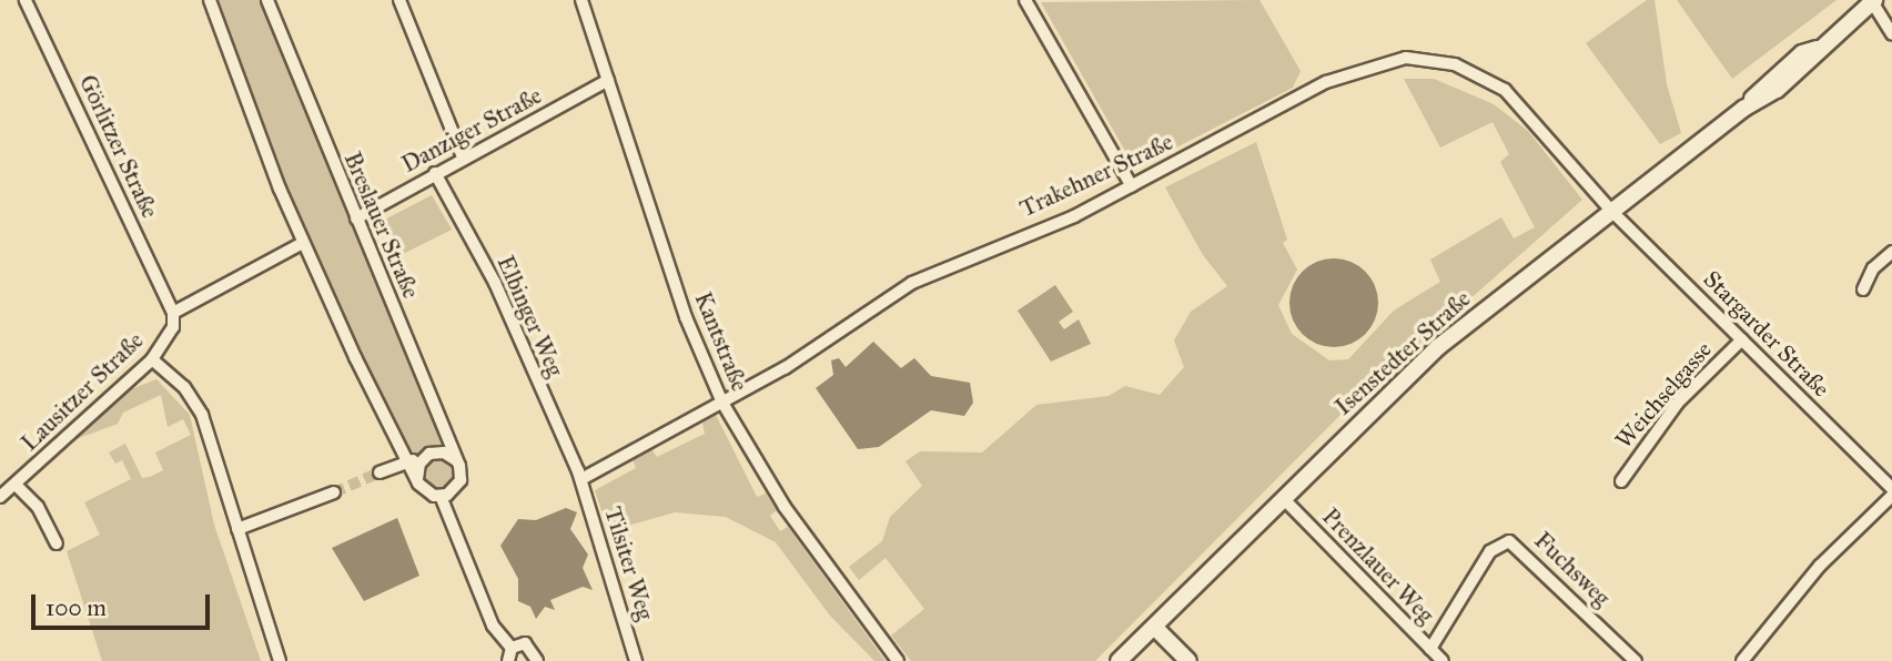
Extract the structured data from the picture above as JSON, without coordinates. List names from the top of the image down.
{
  "streets": {
    "street": [
      "Danziger Straße",
      "Görlitzer Straße",
      "Trakehner Straße",
      "Breslauer Straße",
      "Elbinger Weg",
      "Stargarder Straße",
      "Kantstraße",
      "Isenstedter Straße",
      "Lausitzer Straße",
      "Weichselgasse",
      "Tilsiter Weg",
      "Prenzlauer Weg",
      "Fuchsweg"
    ]
  },
  "crossings": [
    ["Danziger Straße", "Breslauer Straße"],
    ["Danziger Straße", "Elbinger Weg"],
    ["Danziger Straße", "Kantstraße"],
    ["Görlitzer Straße", "Lausitzer Straße"],
    ["Trakehner Straße", "Elbinger Weg"],
    ["Trakehner Straße", "Stargarder Straße"],
    ["Trakehner Straße", "Kantstraße"],
    ["Trakehner Straße", "Isenstedter Straße"],
    ["Trakehner Straße", "Tilsiter Weg"],
    ["Elbinger Weg", "Tilsiter Weg"],
    ["Stargarder Straße", "Isenstedter Straße"],
    ["Stargarder Straße", "Weichselgasse"],
    ["Isenstedter Straße", "Prenzlauer Weg"],
    ["Prenzlauer Weg", "Fuchsweg"]
  ],
  "scale_bar": "100 m"
}
